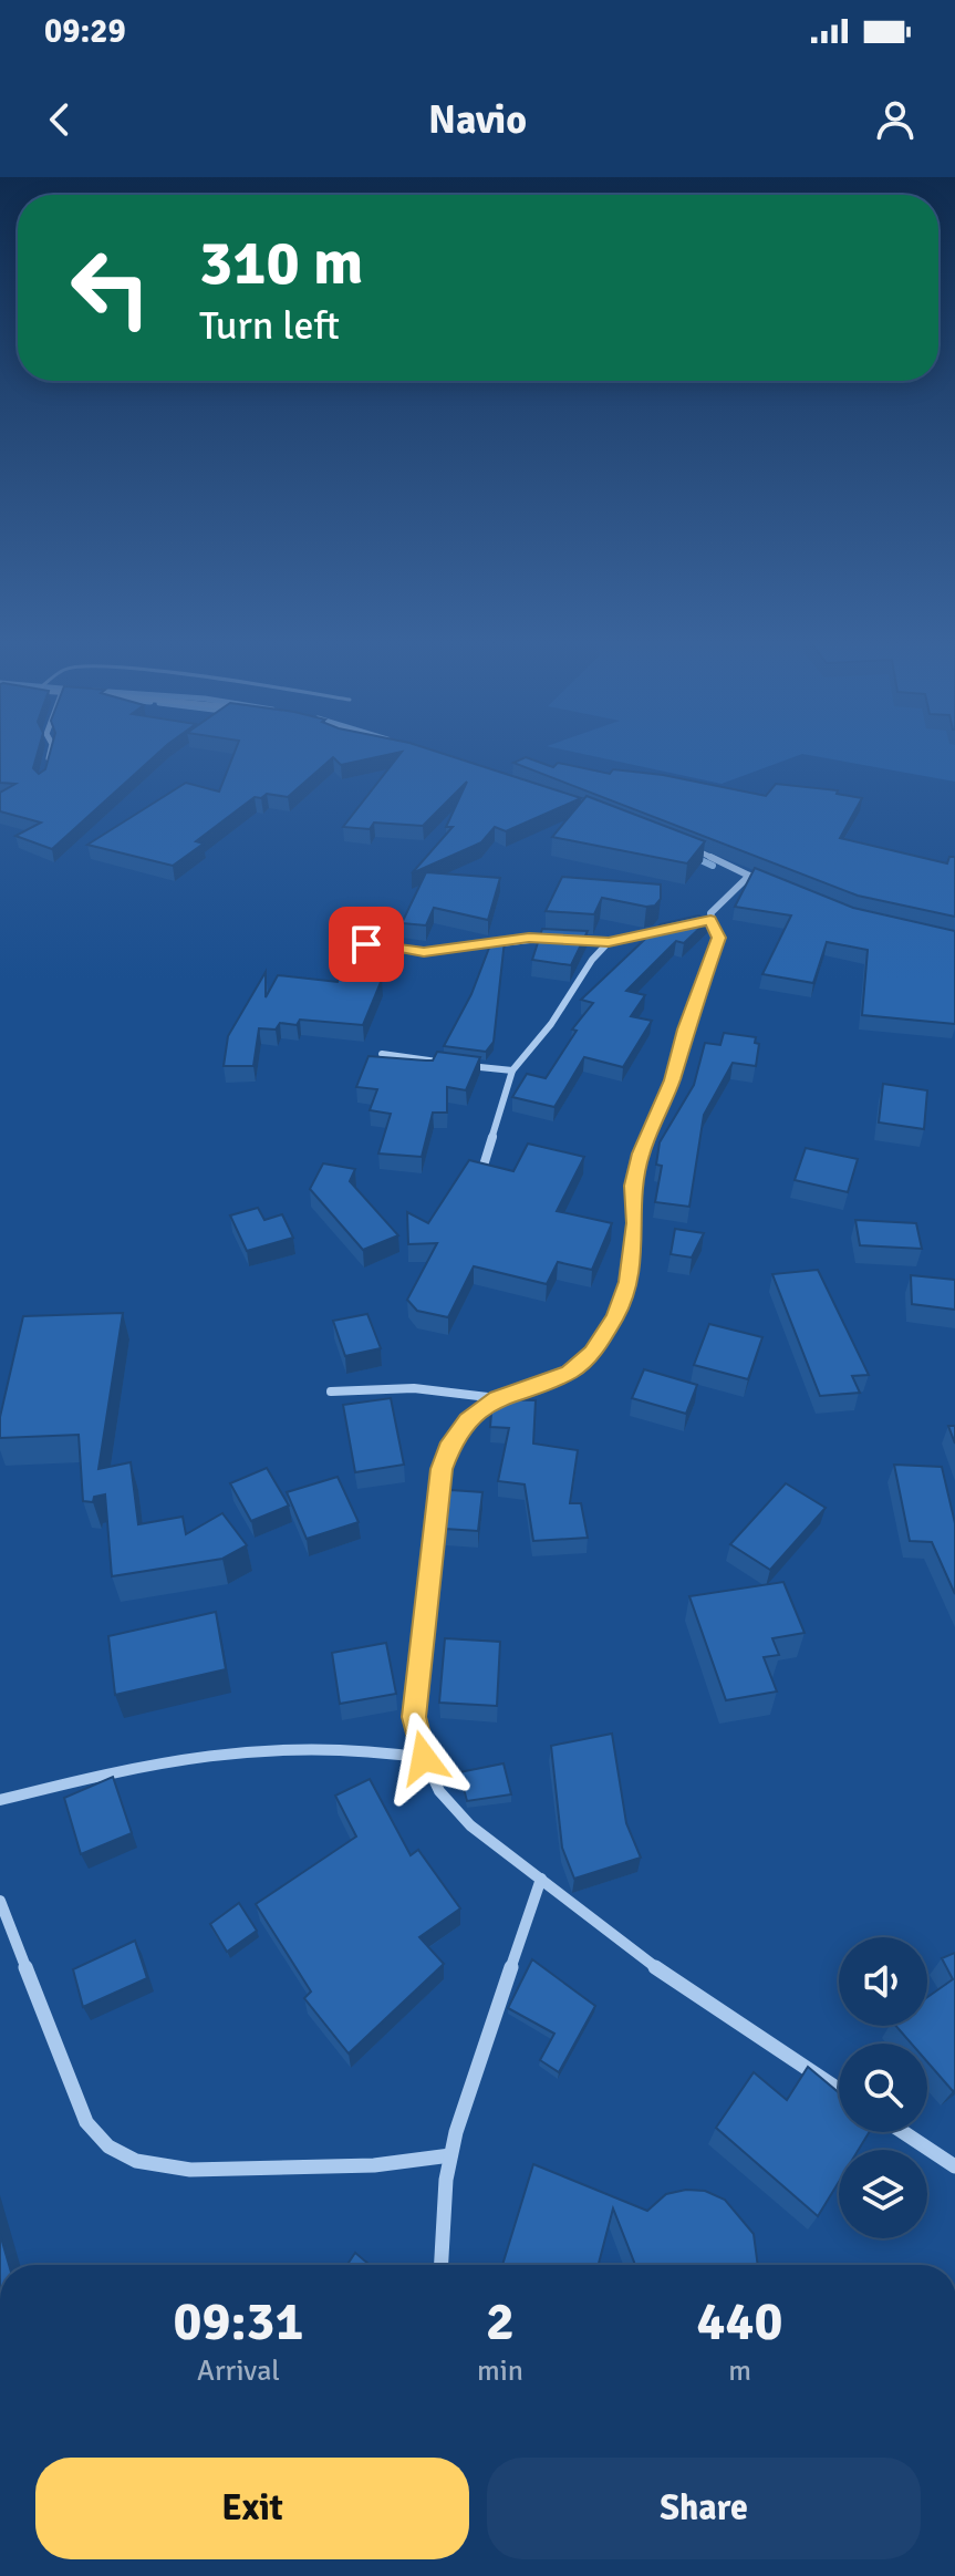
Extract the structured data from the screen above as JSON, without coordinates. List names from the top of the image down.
{
  "page": {
    "status": "09:29",
    "header": "Navio",
    "turn": ["310 m", "Turn left"],
    "eta": [
      "09:31",
      "Arrival",
      "2",
      "min",
      "440",
      "m"
    ],
    "buttons": ["Exit", "Share"]
  }
}
